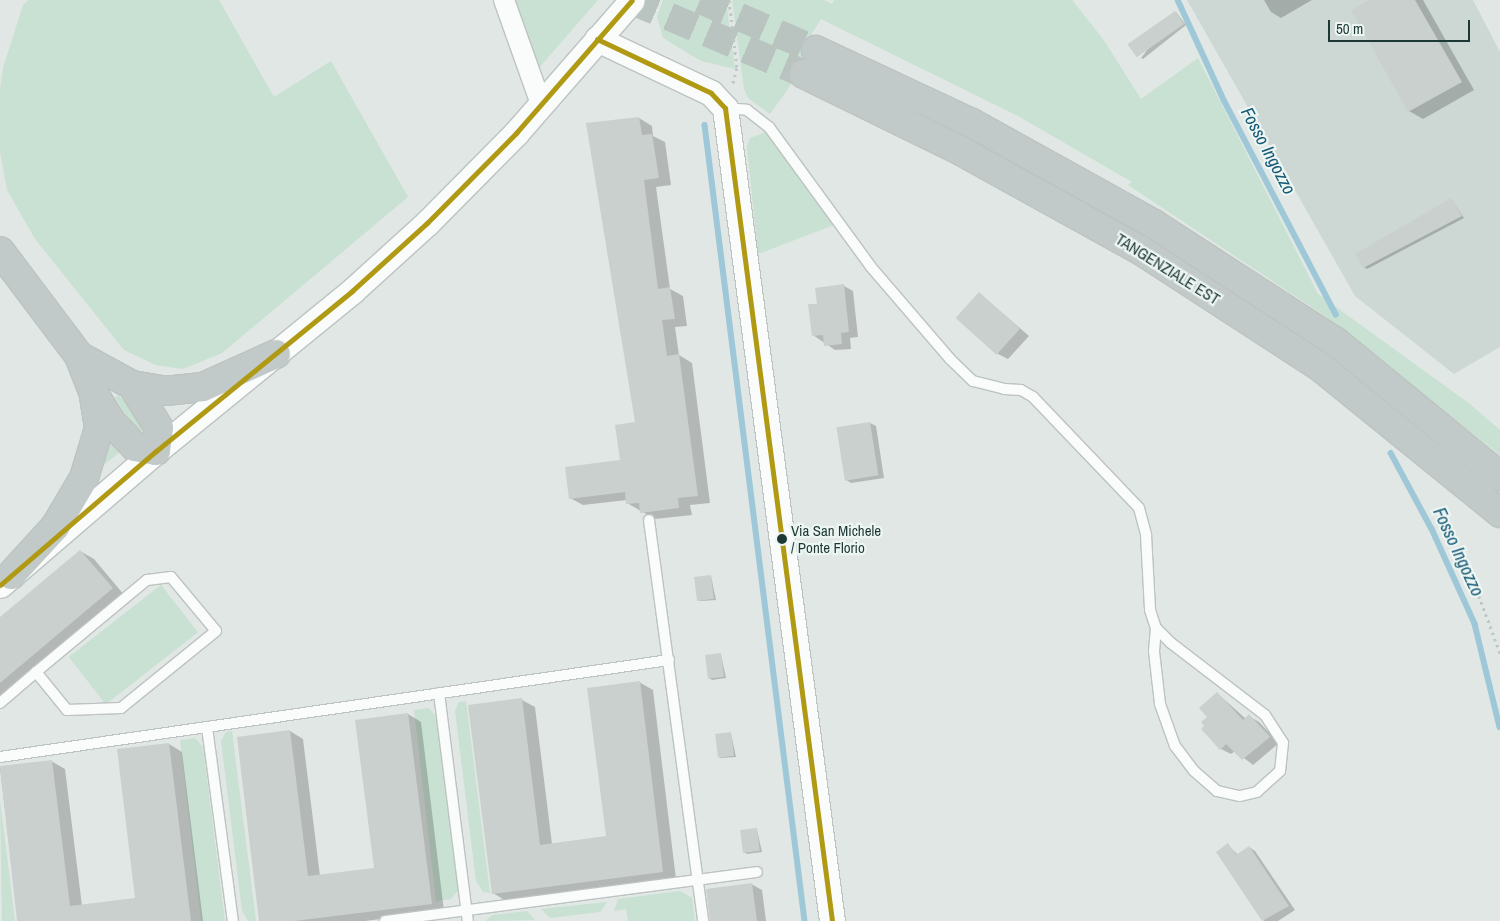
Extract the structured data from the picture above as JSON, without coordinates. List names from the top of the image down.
{
  "streets": {
    "highway": ["TANGENZIALE EST"]
  },
  "water": ["Fosso Ingozzo"],
  "places": ["Via San Michele / Ponte Florio"],
  "scale_bar": "50 m"
}
